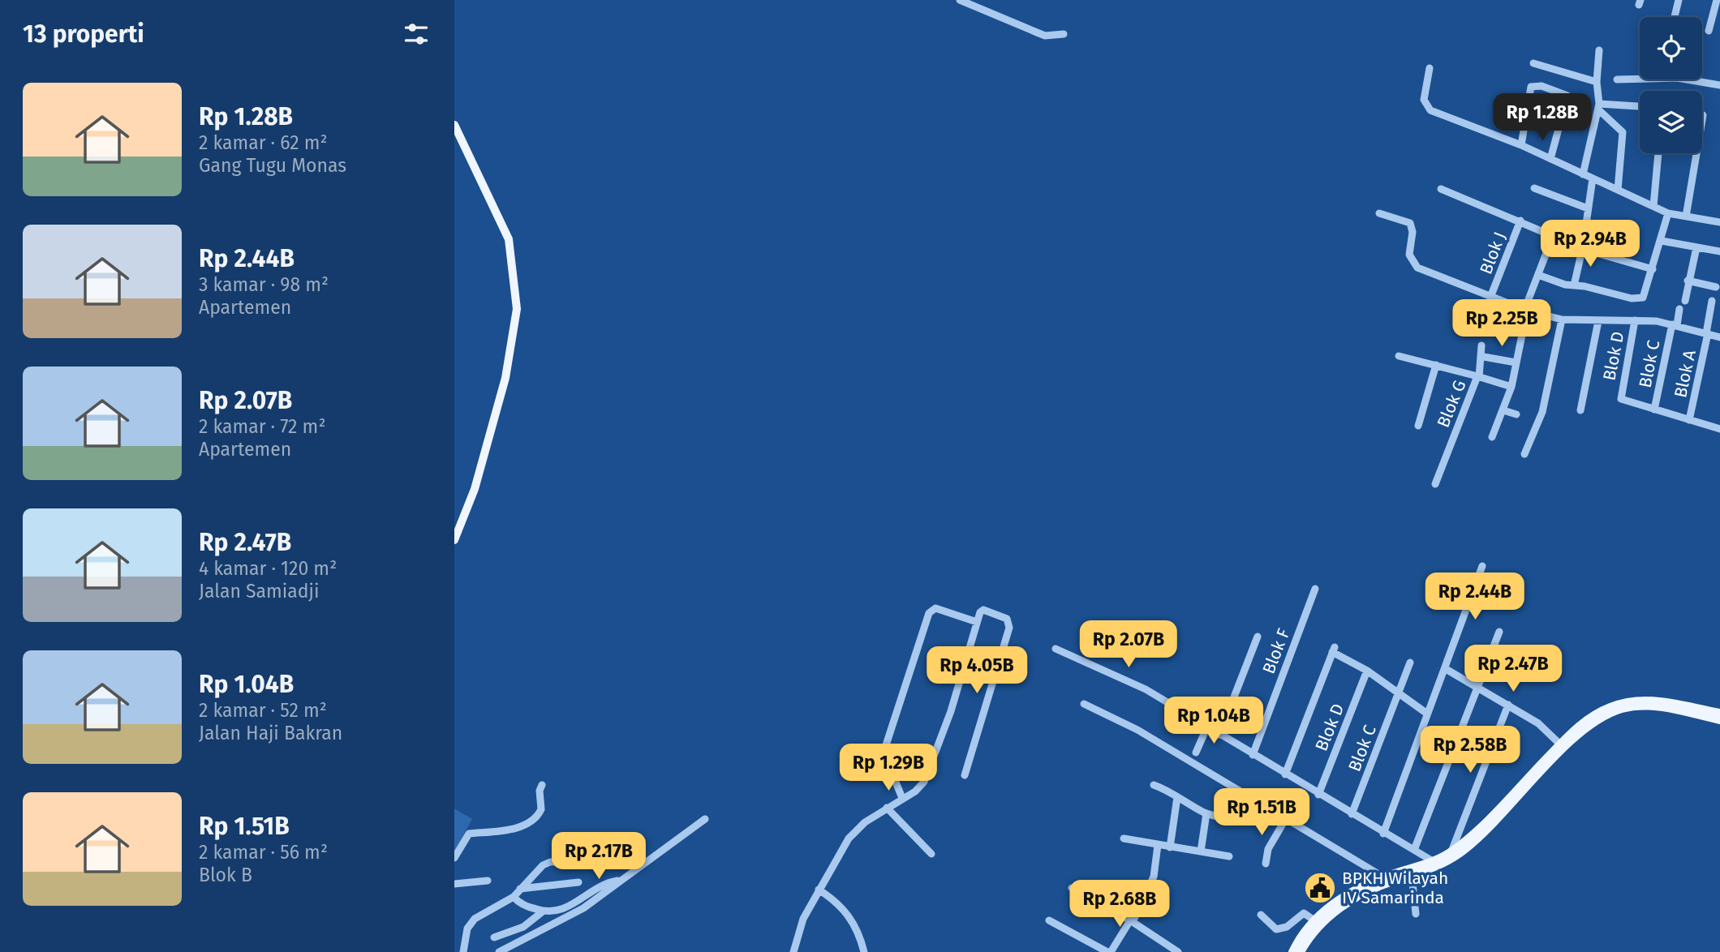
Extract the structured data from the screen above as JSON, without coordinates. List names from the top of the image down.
{
  "streets": {
    "street": [
      "Blok J",
      "Blok D",
      "Blok C",
      "Blok A",
      "Blok G",
      "Blok F"
    ]
  },
  "crossings": [
    ["Blok D", "Blok C"]
  ],
  "places": {
    "public building": ["BPKH Wilayah IV Samarinda"]
  },
  "page": {
    "heading": "13 properti",
    "list": [
      {
        "name": "Rp 1.28B",
        "note": "2 kamar · 62 m² · Gang Tugu Monas"
      },
      {
        "name": "Rp 2.44B",
        "note": "3 kamar · 98 m² · Apartemen"
      },
      {
        "name": "Rp 2.07B",
        "note": "2 kamar · 72 m² · Apartemen"
      },
      {
        "name": "Rp 2.47B",
        "note": "4 kamar · 120 m² · Jalan Samiadji"
      },
      {
        "name": "Rp 1.04B",
        "note": "2 kamar · 52 m² · Jalan Haji Bakran"
      },
      {
        "name": "Rp 1.51B",
        "note": "2 kamar · 56 m² · Blok B"
      }
    ],
    "price": [
      "Rp 1.28B",
      "Rp 2.94B",
      "Rp 2.25B",
      "Rp 2.44B",
      "Rp 2.07B",
      "Rp 2.47B",
      "Rp 4.05B",
      "Rp 1.04B",
      "Rp 2.58B",
      "Rp 1.29B",
      "Rp 1.51B",
      "Rp 2.17B",
      "Rp 2.68B"
    ]
  }
}
